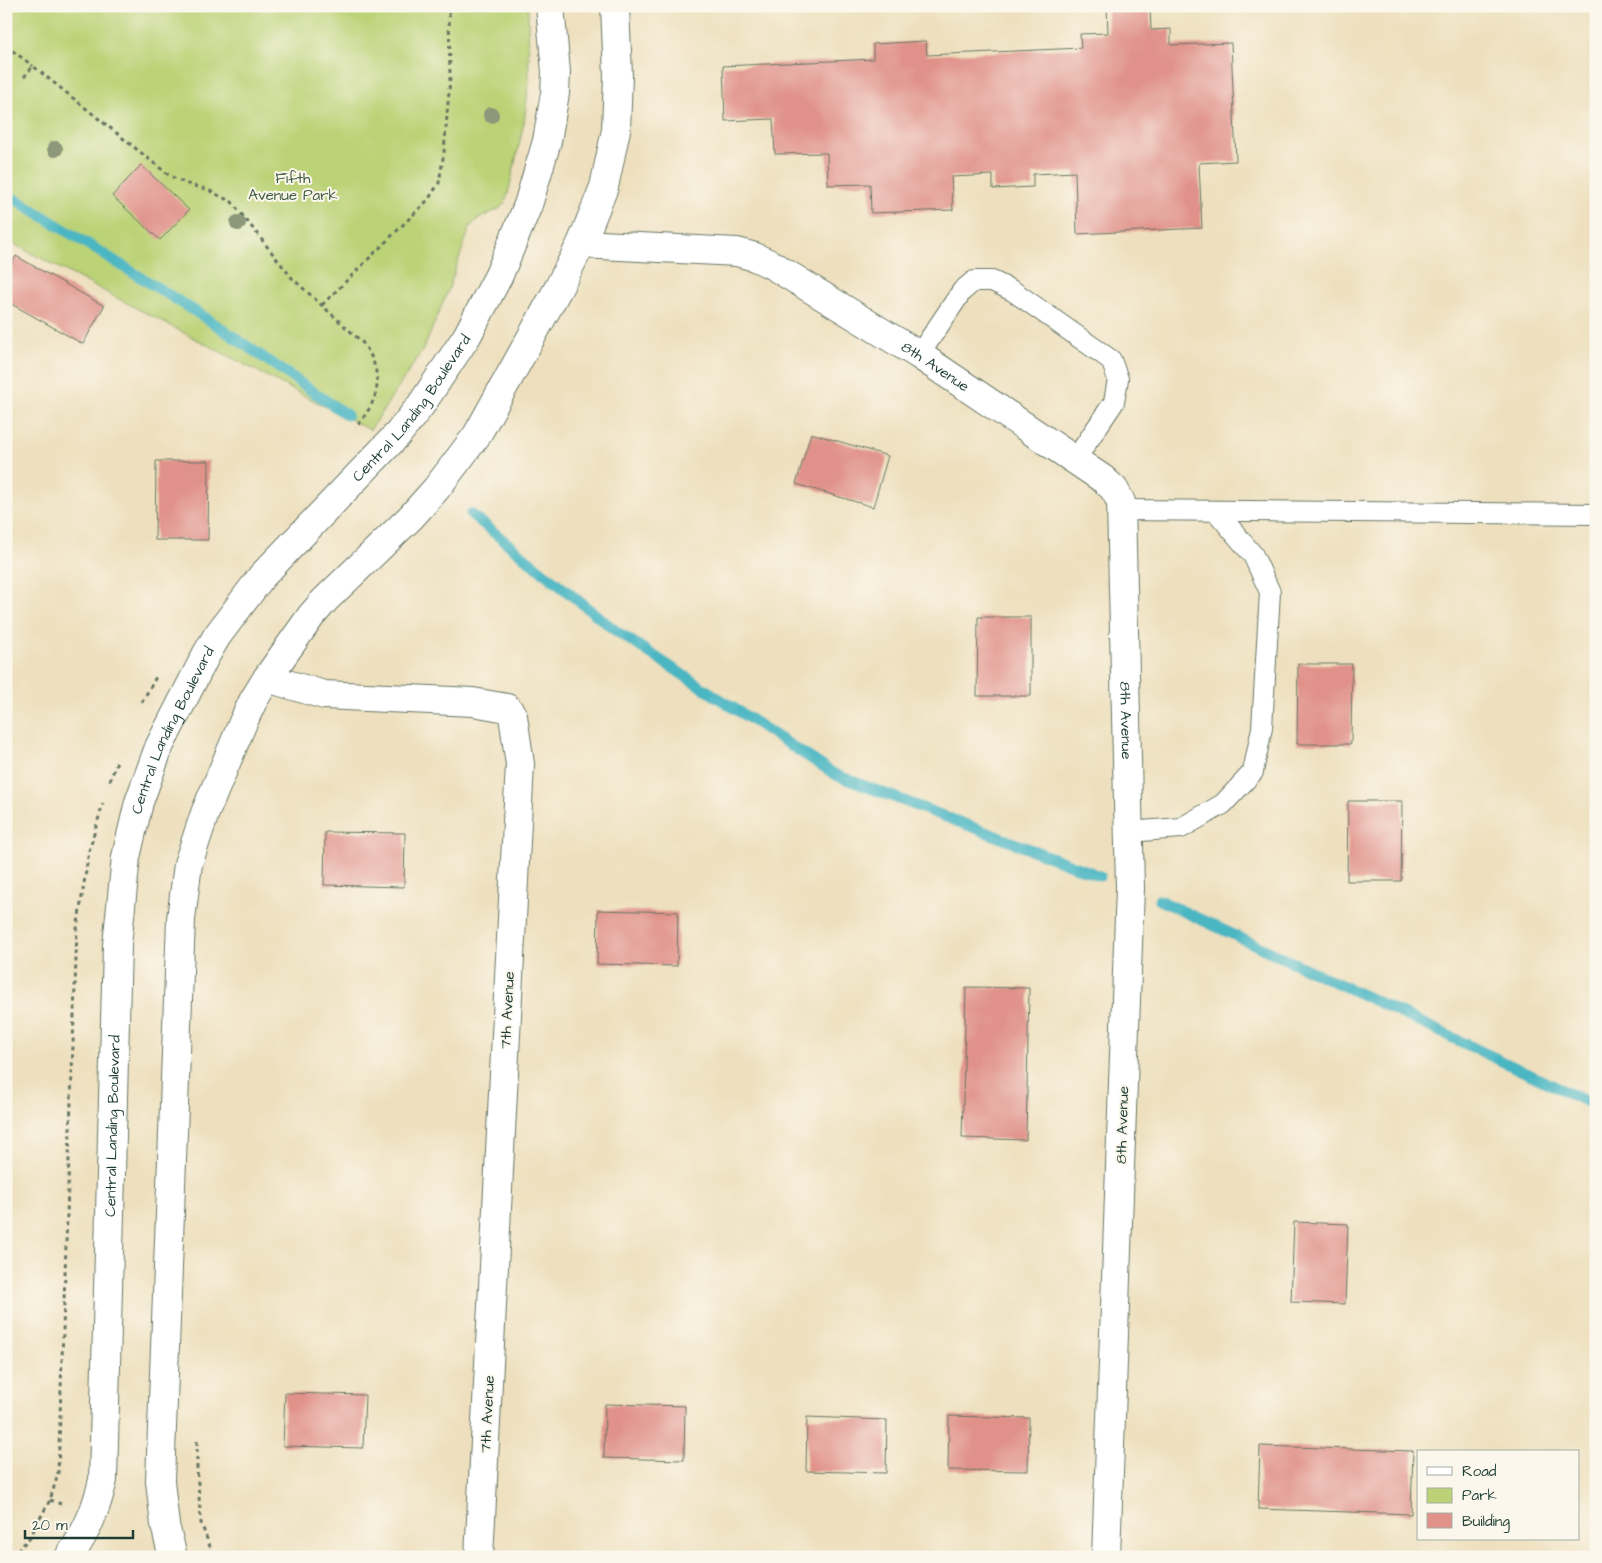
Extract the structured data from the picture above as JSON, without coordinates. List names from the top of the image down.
{
  "streets": {
    "street": ["8th Avenue", "Central Landing Boulevard", "7th Avenue"]
  },
  "parks": ["Fifth Avenue Park"],
  "legend": ["Road", "Park", "Building"],
  "scale_bar": "20 m"
}
